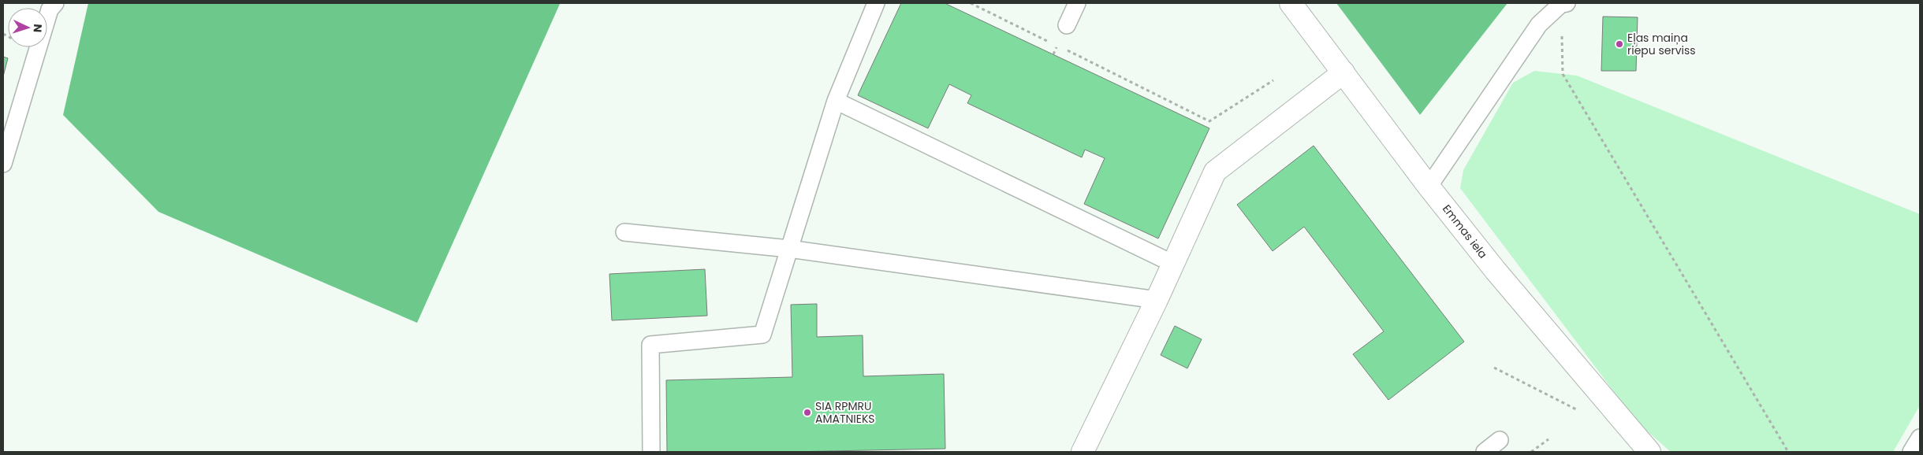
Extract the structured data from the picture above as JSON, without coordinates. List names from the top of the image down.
{
  "streets": {
    "main road": ["Emmas iela"]
  },
  "places": ["Eļas maiņa riepu serviss", "SIA RPMRU AMATNIEKS"],
  "north": "right"
}
